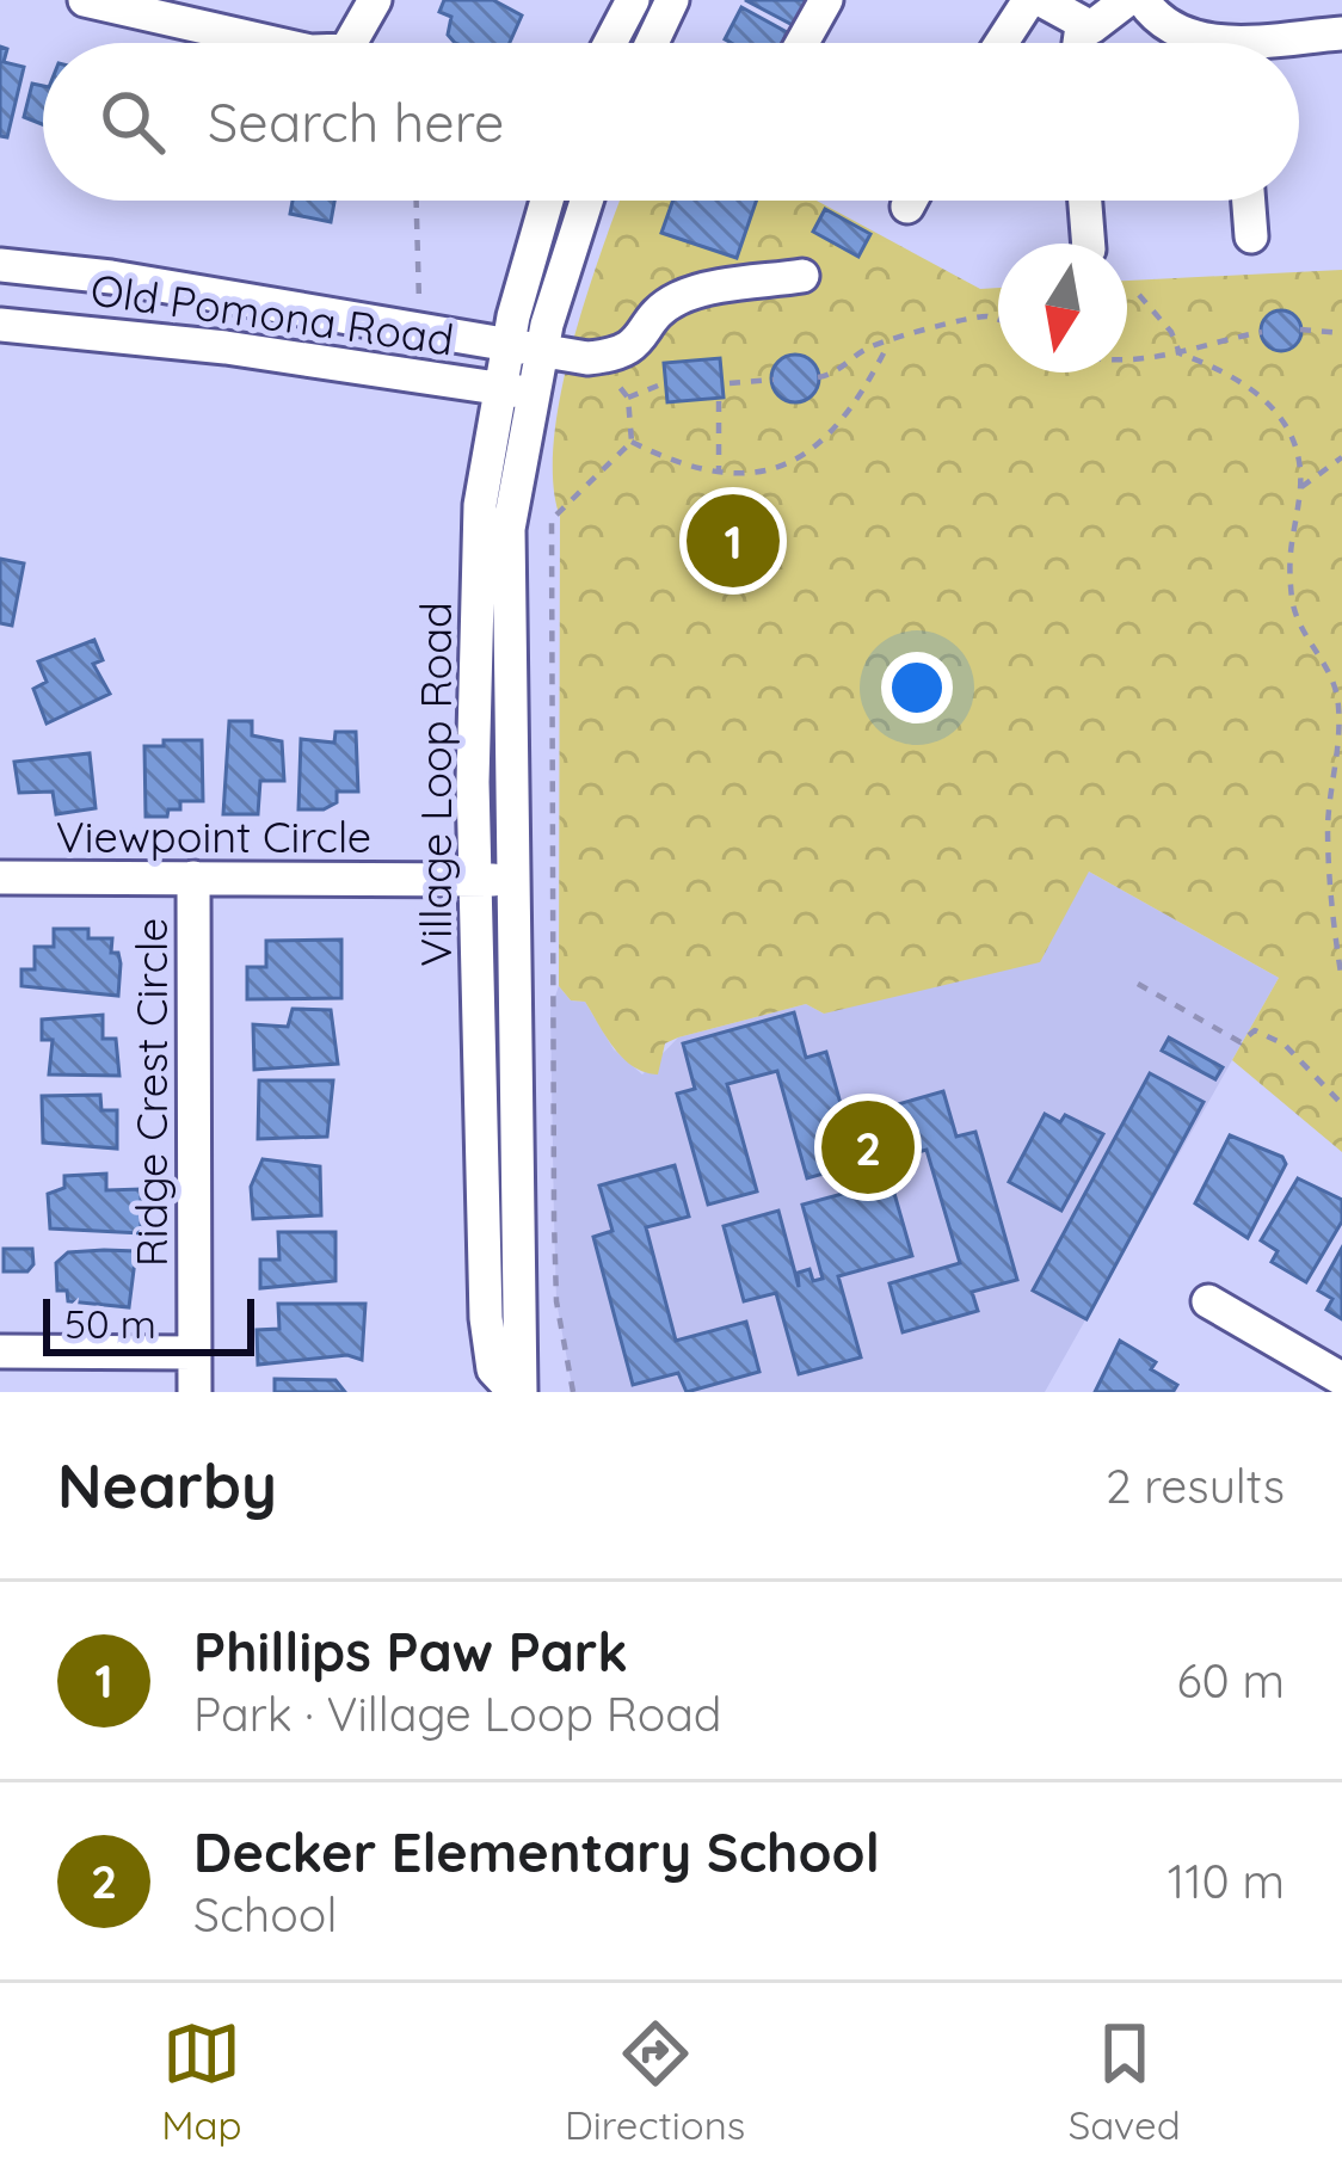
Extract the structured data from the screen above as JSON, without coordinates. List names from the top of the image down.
{
  "streets": {
    "street": [
      "Old Pomona Road",
      "Village Loop Road",
      "Viewpoint Circle",
      "Ridge Crest Circle"
    ]
  },
  "crossings": [
    ["Old Pomona Road", "Village Loop Road"],
    ["Village Loop Road", "Viewpoint Circle"],
    ["Viewpoint Circle", "Ridge Crest Circle"]
  ],
  "scale_bar": "50 m",
  "north": "bottom",
  "page": {
    "search": "Search here",
    "pins": ["1", "2"],
    "scale": "50 m",
    "heading": ["Nearby", "2 results"],
    "list": [
      {
        "mark": "1",
        "name": "Phillips Paw Park",
        "note": "Park · Village Loop Road",
        "value": "60 m"
      },
      {
        "mark": "2",
        "name": "Decker Elementary School",
        "note": "School",
        "value": "110 m"
      }
    ],
    "nav": ["Map", "Directions", "Saved"]
  }
}
